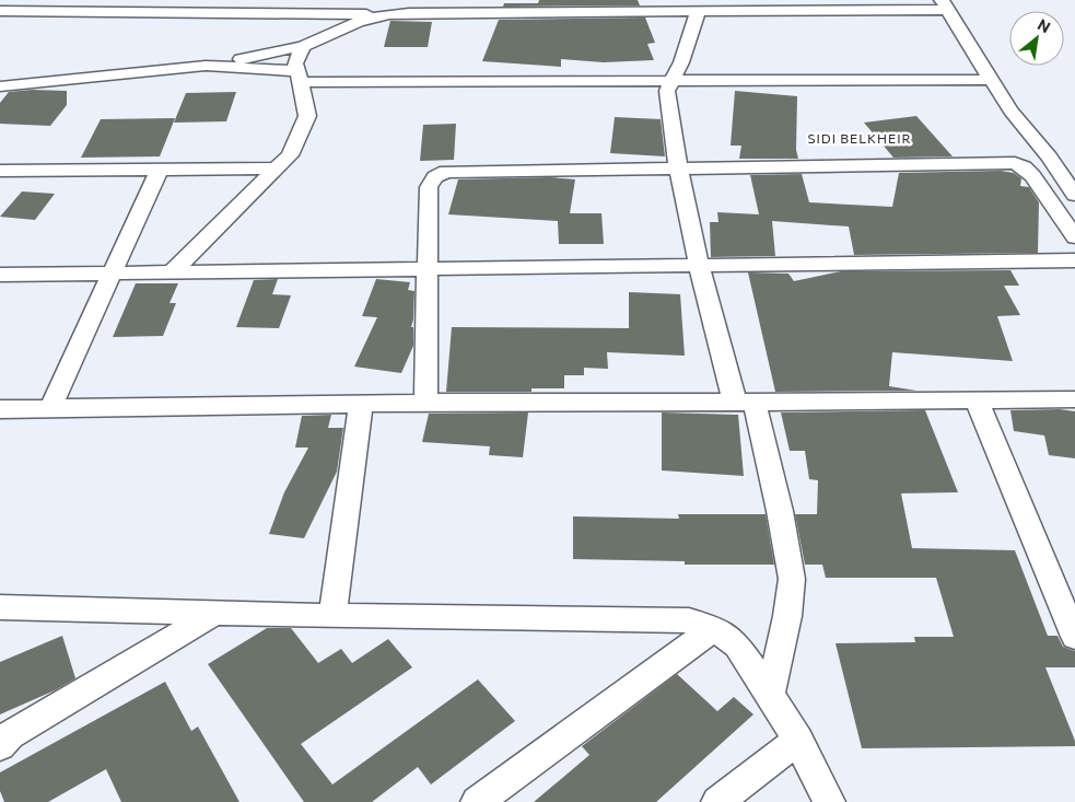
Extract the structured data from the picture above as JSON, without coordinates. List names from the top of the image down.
{
  "districts": ["SIDI BELKHEIR"],
  "north": "top right"
}
